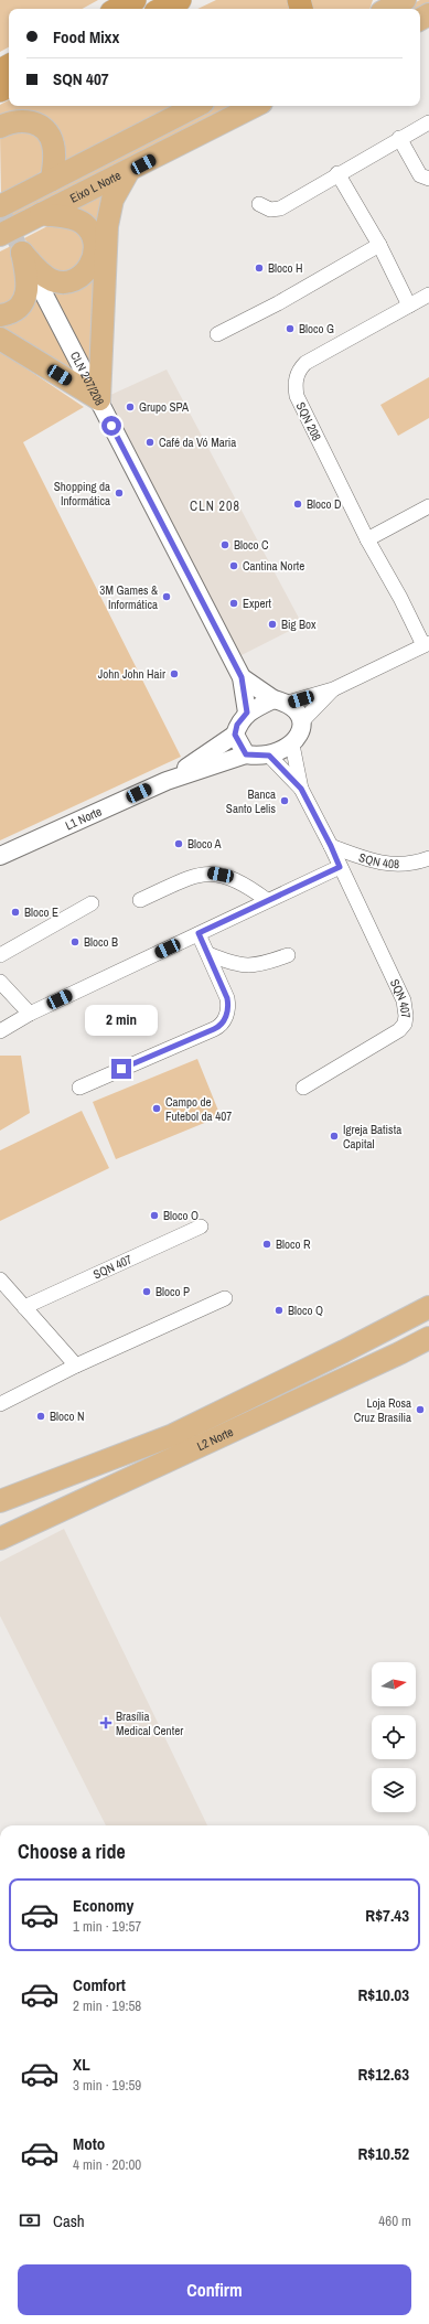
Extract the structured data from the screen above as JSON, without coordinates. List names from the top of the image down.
{
  "streets": {
    "main road": ["Eixo L Norte", "L2 Norte"],
    "street": [
      "CLN 207/208",
      "SQN 208",
      "L1 Norte",
      "SQN 408",
      "SQN 407"
    ]
  },
  "crossings": [
    ["Eixo L Norte", "CLN 207/208"],
    ["CLN 207/208", "L1 Norte"],
    ["SQN 408", "SQN 407"]
  ],
  "districts": ["CLN 208"],
  "places": {
    "other": [
      "Bloco H",
      "Bloco G",
      "Grupo SPA",
      "Café da Vó Maria",
      "Shopping da Informática",
      "Bloco D",
      "Bloco C",
      "Cantina Norte",
      "3M Games & Informática",
      "Expert",
      "Big Box",
      "John John Hair",
      "Banca Santo Lelis",
      "Bloco A",
      "Bloco E",
      "Bloco B",
      "Campo de Futebol da 407",
      "Igreja Batista Capital",
      "Bloco O",
      "Bloco R",
      "Bloco P",
      "Bloco Q",
      "Loja Rosa Cruz Brasília",
      "Bloco N"
    ],
    "health": ["Brasília Medical Center"]
  },
  "north": "right",
  "page": {
    "banner": ["Food Mixx", "SQN 407"],
    "bubble": "2 min",
    "heading": "Choose a ride",
    "list": [
      {
        "name": "Economy",
        "note": "1 min · 19:57",
        "value": "R$7.43"
      },
      {
        "name": "Comfort",
        "note": "2 min · 19:58",
        "value": "R$10.03"
      },
      {
        "name": "XL",
        "note": "3 min · 19:59",
        "value": "R$12.63"
      },
      {
        "name": "Moto",
        "note": "4 min · 20:00",
        "value": "R$10.52"
      }
    ],
    "pay": ["Cash", "460 m"],
    "buttons": "Confirm"
  }
}
